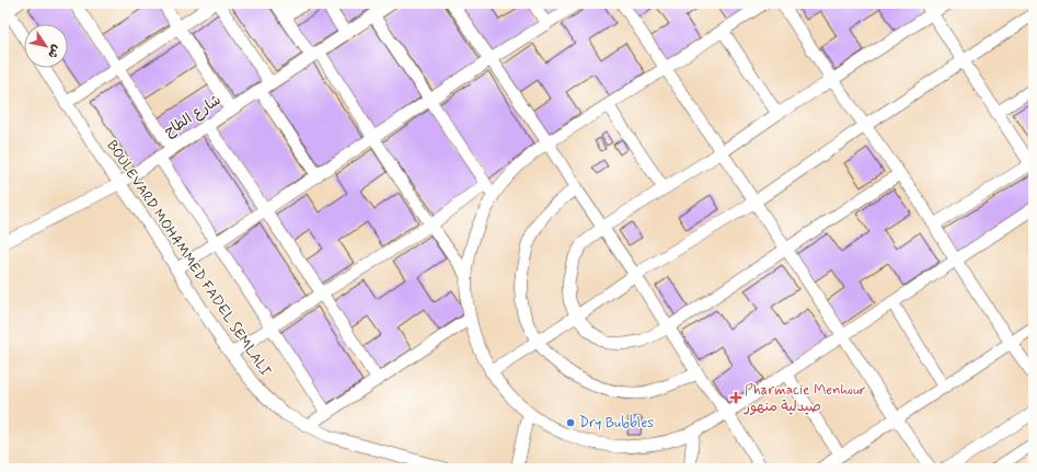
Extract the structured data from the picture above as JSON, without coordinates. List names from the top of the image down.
{
  "streets": {
    "street": ["شارع الطاح", "BOULEVARD MOHAMMED FADEL SEMLALI"]
  },
  "crossings": [
    ["شارع الطاح", "BOULEVARD MOHAMMED FADEL SEMLALI"]
  ],
  "places": {
    "health": ["Pharmacie Menhour صيدلية منهور"],
    "other": ["Dry Bubbles"]
  },
  "north": "bottom right"
}
